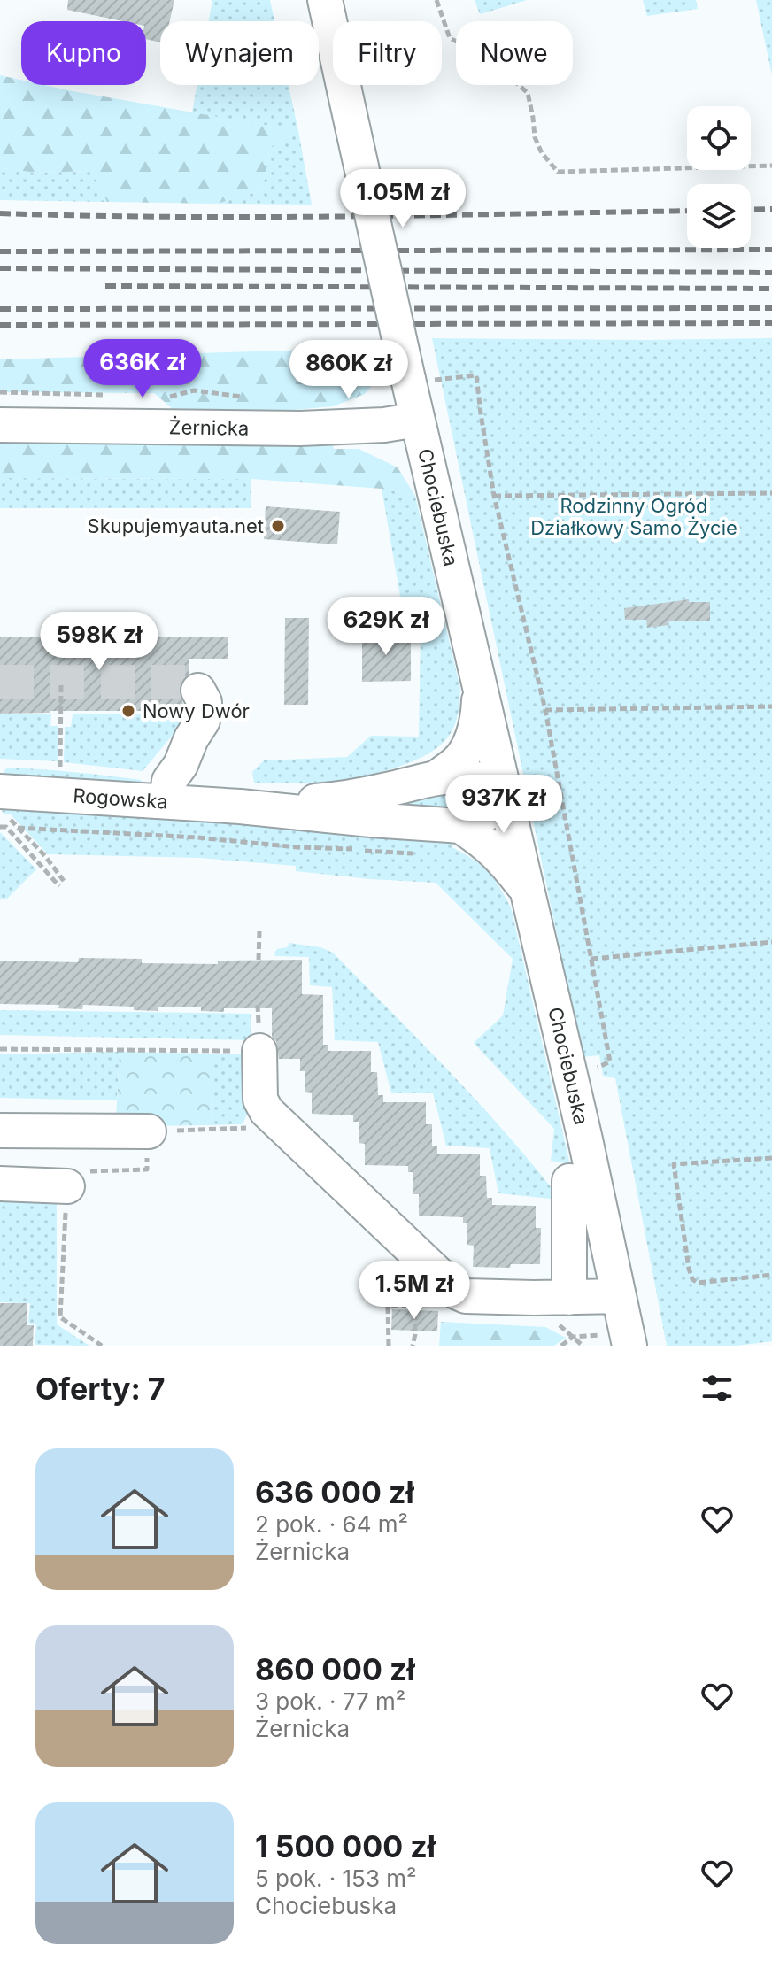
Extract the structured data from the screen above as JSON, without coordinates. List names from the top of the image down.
{
  "streets": {
    "street": ["Żernicka", "Chociebuska", "Rogowska"]
  },
  "crossings": [
    ["Żernicka", "Chociebuska"],
    ["Chociebuska", "Rogowska"]
  ],
  "parks": ["Rodzinny Ogród Działkowy Samo Życie"],
  "places": ["Skupujemyauta.net", "Nowy Dwór"],
  "page": {
    "chip": [
      "Kupno",
      "Wynajem",
      "Filtry",
      "Nowe"
    ],
    "price": [
      "1.05M zł",
      "636K zł",
      "860K zł",
      "629K zł",
      "598K zł",
      "937K zł",
      "1.5M zł"
    ],
    "heading": "Oferty: 7",
    "list": [
      {
        "name": "636 000 zł",
        "note": "2 pok. · 64 m² · Żernicka"
      },
      {
        "name": "860 000 zł",
        "note": "3 pok. · 77 m² · Żernicka"
      },
      {
        "name": "1 500 000 zł",
        "note": "5 pok. · 153 m² · Chociebuska"
      }
    ]
  }
}
